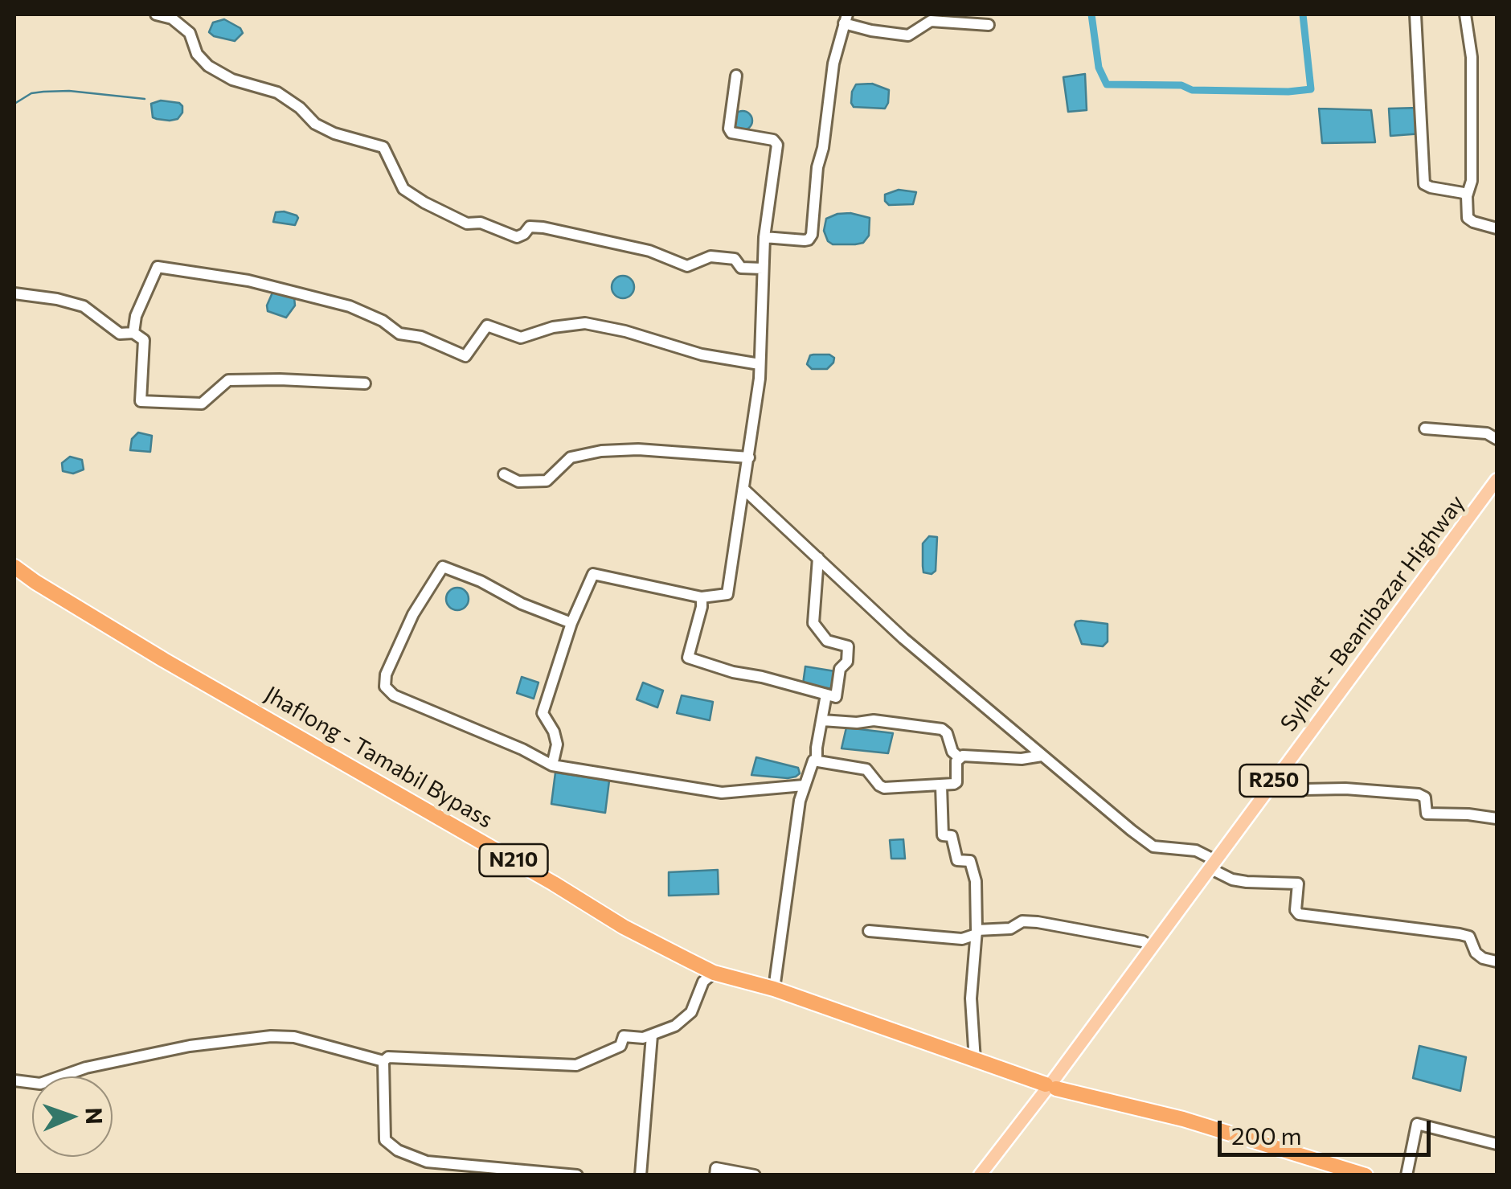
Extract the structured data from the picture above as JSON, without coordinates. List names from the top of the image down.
{
  "streets": {
    "highway": ["Jhaflong - Tamabil Bypass", "N210"],
    "main road": ["Sylhet - Beanibazar Highway", "R250"]
  },
  "crossings": [
    ["Sylhet - Beanibazar Highway", "Jhaflong - Tamabil Bypass"],
    ["Sylhet - Beanibazar Highway", "R250"],
    ["Jhaflong - Tamabil Bypass", "R250"]
  ],
  "scale_bar": "200 m",
  "north": "right"
}
